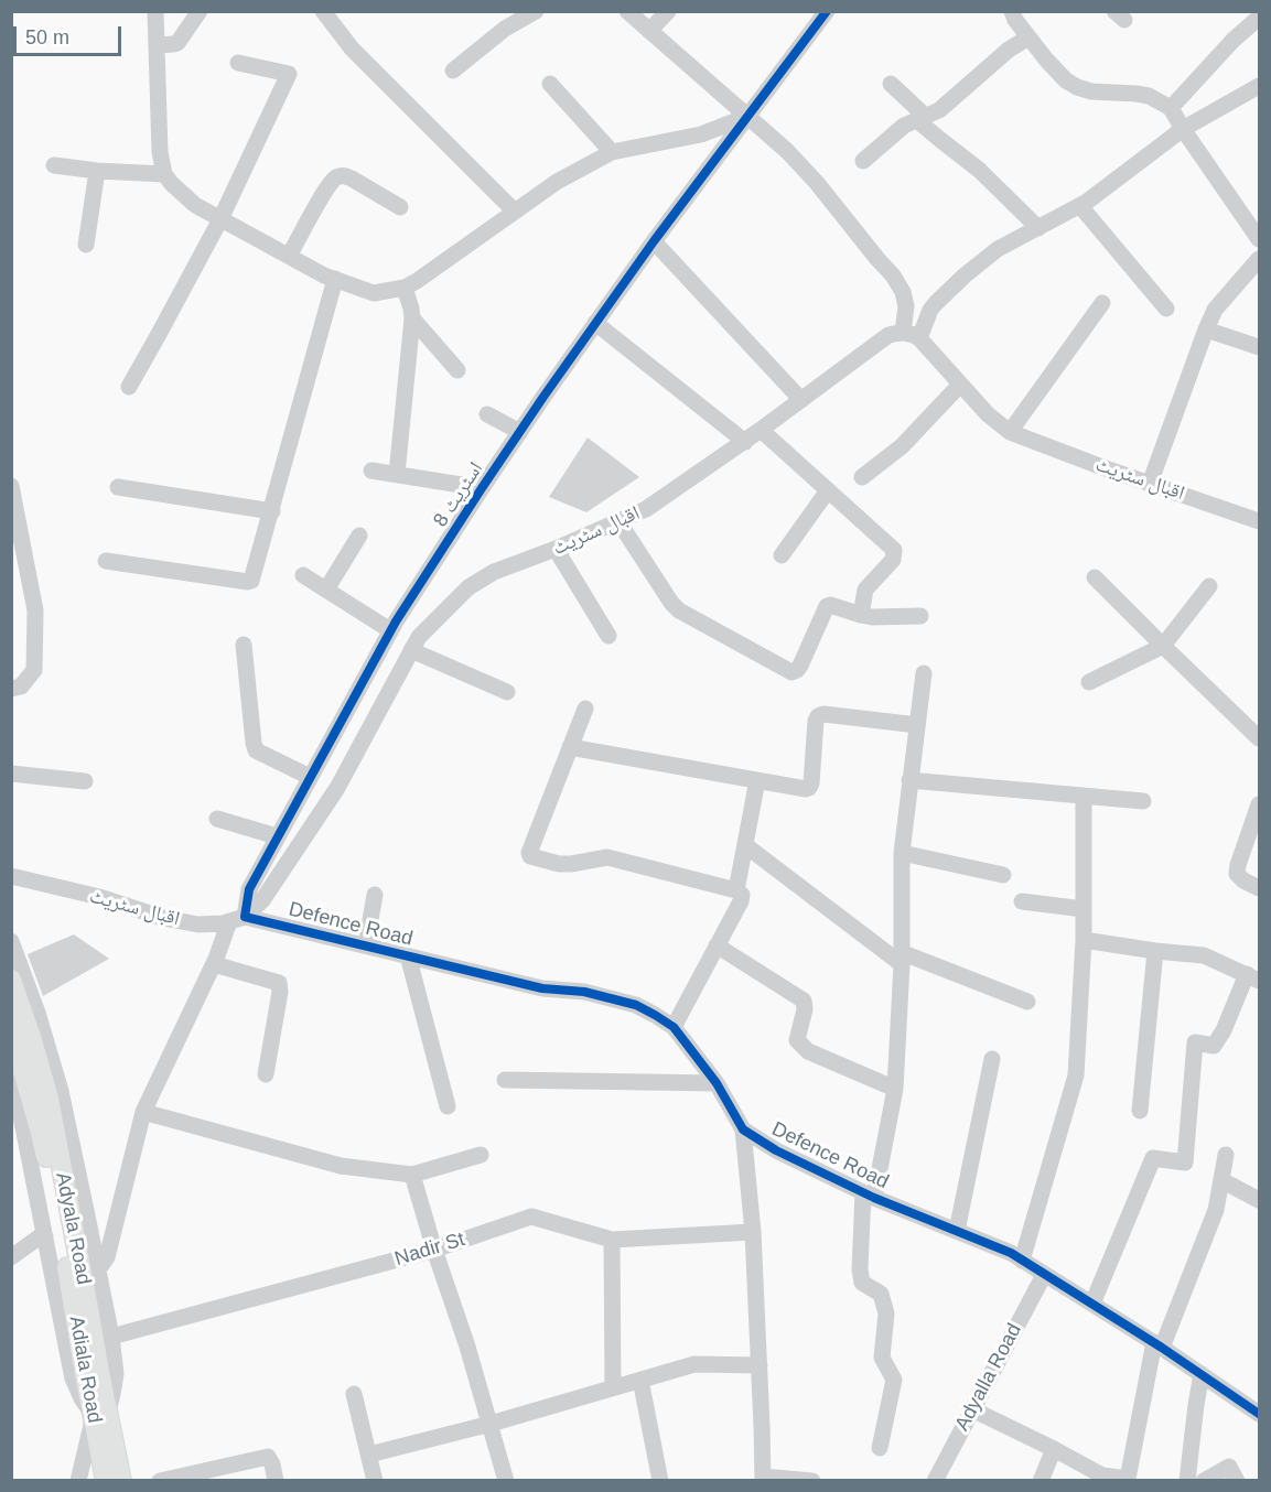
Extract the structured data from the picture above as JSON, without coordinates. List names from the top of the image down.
{
  "streets": {
    "main road": ["Adyala Road", "Adiala Road"],
    "street": [
      "اقبال سٹریٹ",
      "اسٹریٹ 8",
      "Defence Road",
      "Nadir St",
      "Adyalla Road"
    ]
  },
  "crossings": [
    ["اقبال سٹریٹ", "اسٹریٹ 8"],
    ["اقبال سٹریٹ", "Defence Road"],
    ["اسٹریٹ 8", "Defence Road"],
    ["Defence Road", "Adyalla Road"],
    ["Adyala Road", "Adiala Road"]
  ],
  "scale_bar": "50 m"
}
